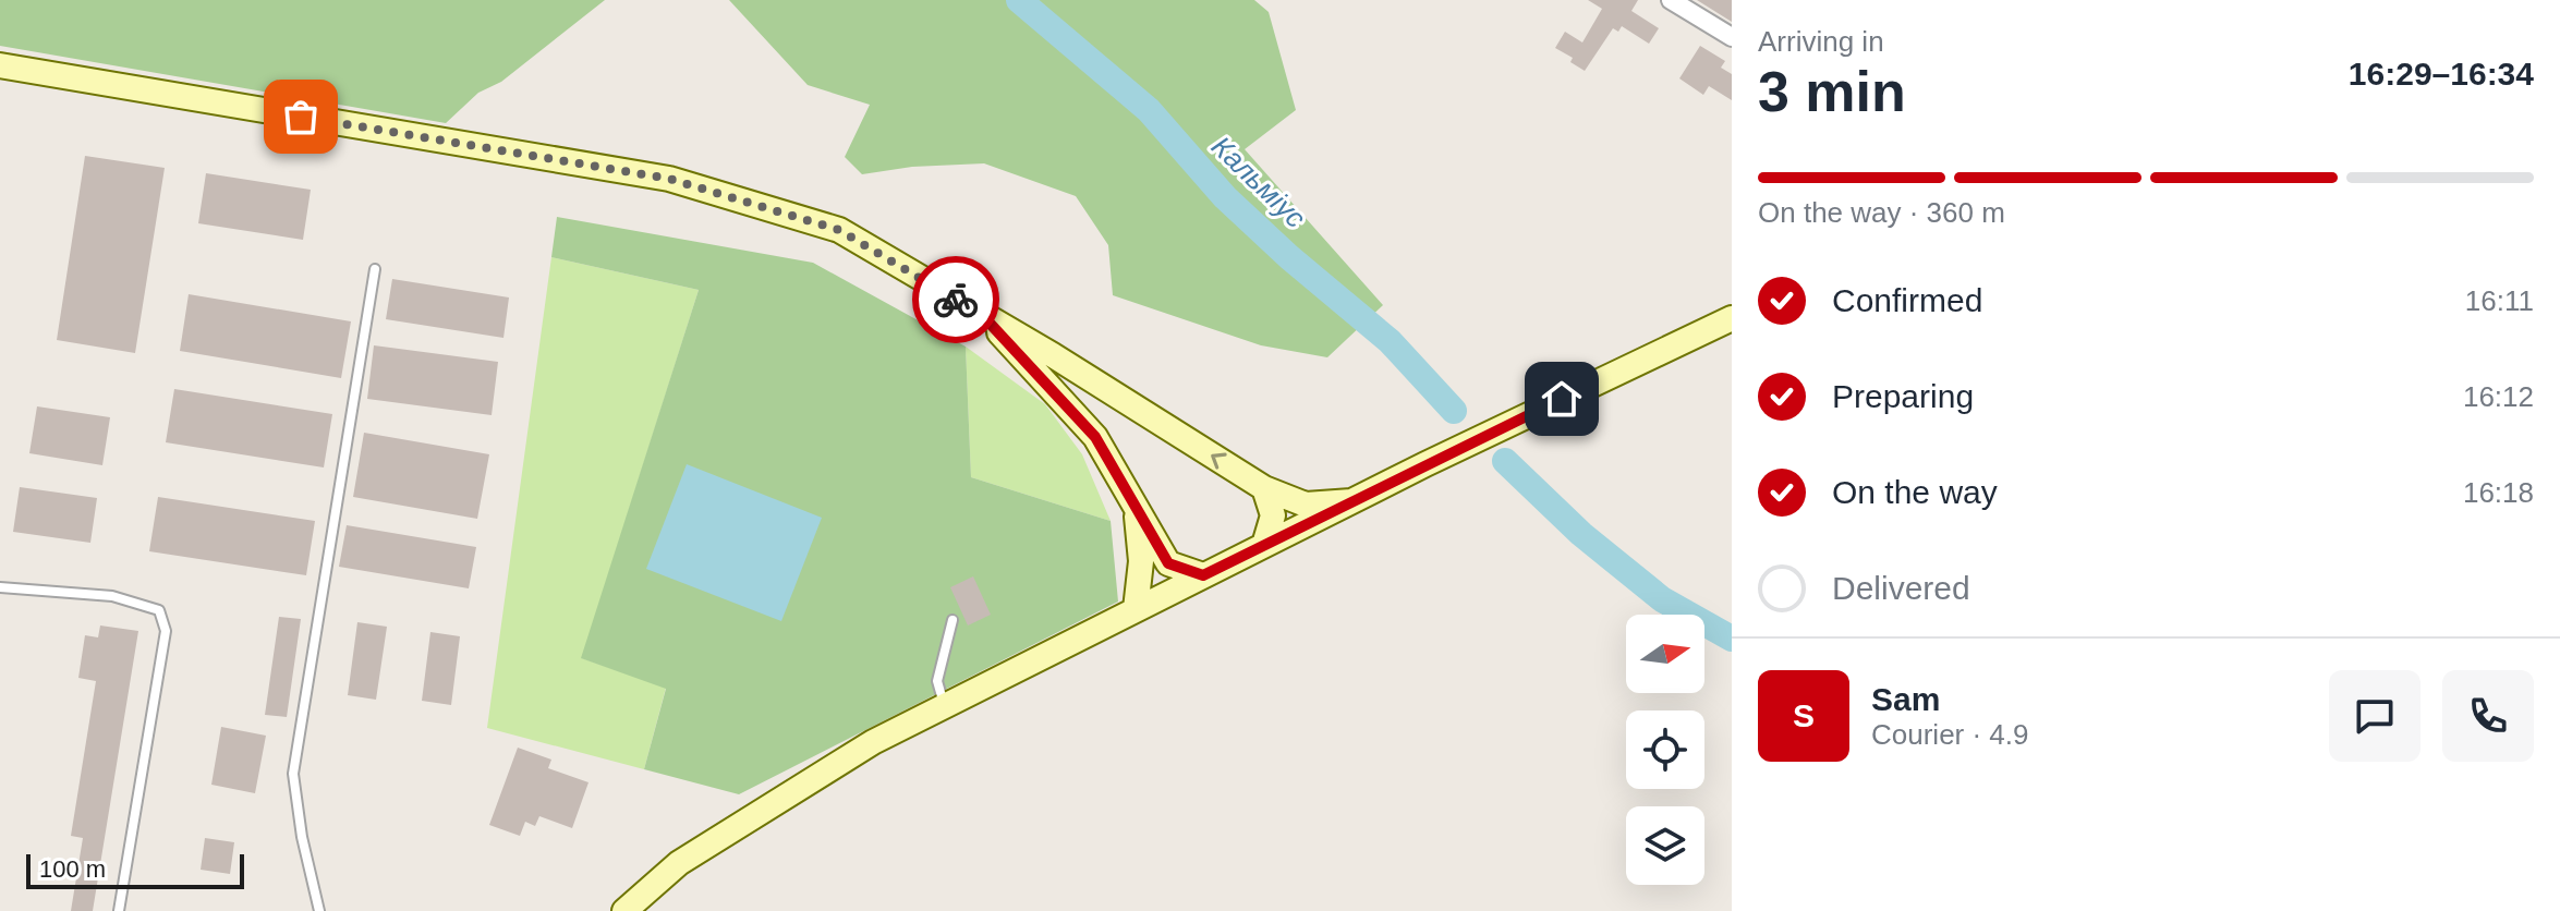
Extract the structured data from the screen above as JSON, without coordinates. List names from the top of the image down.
{
  "water": ["Кальміус"],
  "scale_bar": "100 m",
  "north": "right",
  "page": {
    "heading": ["3 min", "Arriving in", "16:29–16:34"],
    "panel": ["Sam", "Courier · 4.9"],
    "bar": "On the way · 360 m",
    "list": [
      ["Confirmed", "16:11"],
      ["Preparing", "16:12"],
      ["On the way", "16:18"],
      "Delivered"
    ],
    "round": "S",
    "scale": "100 m"
  }
}
